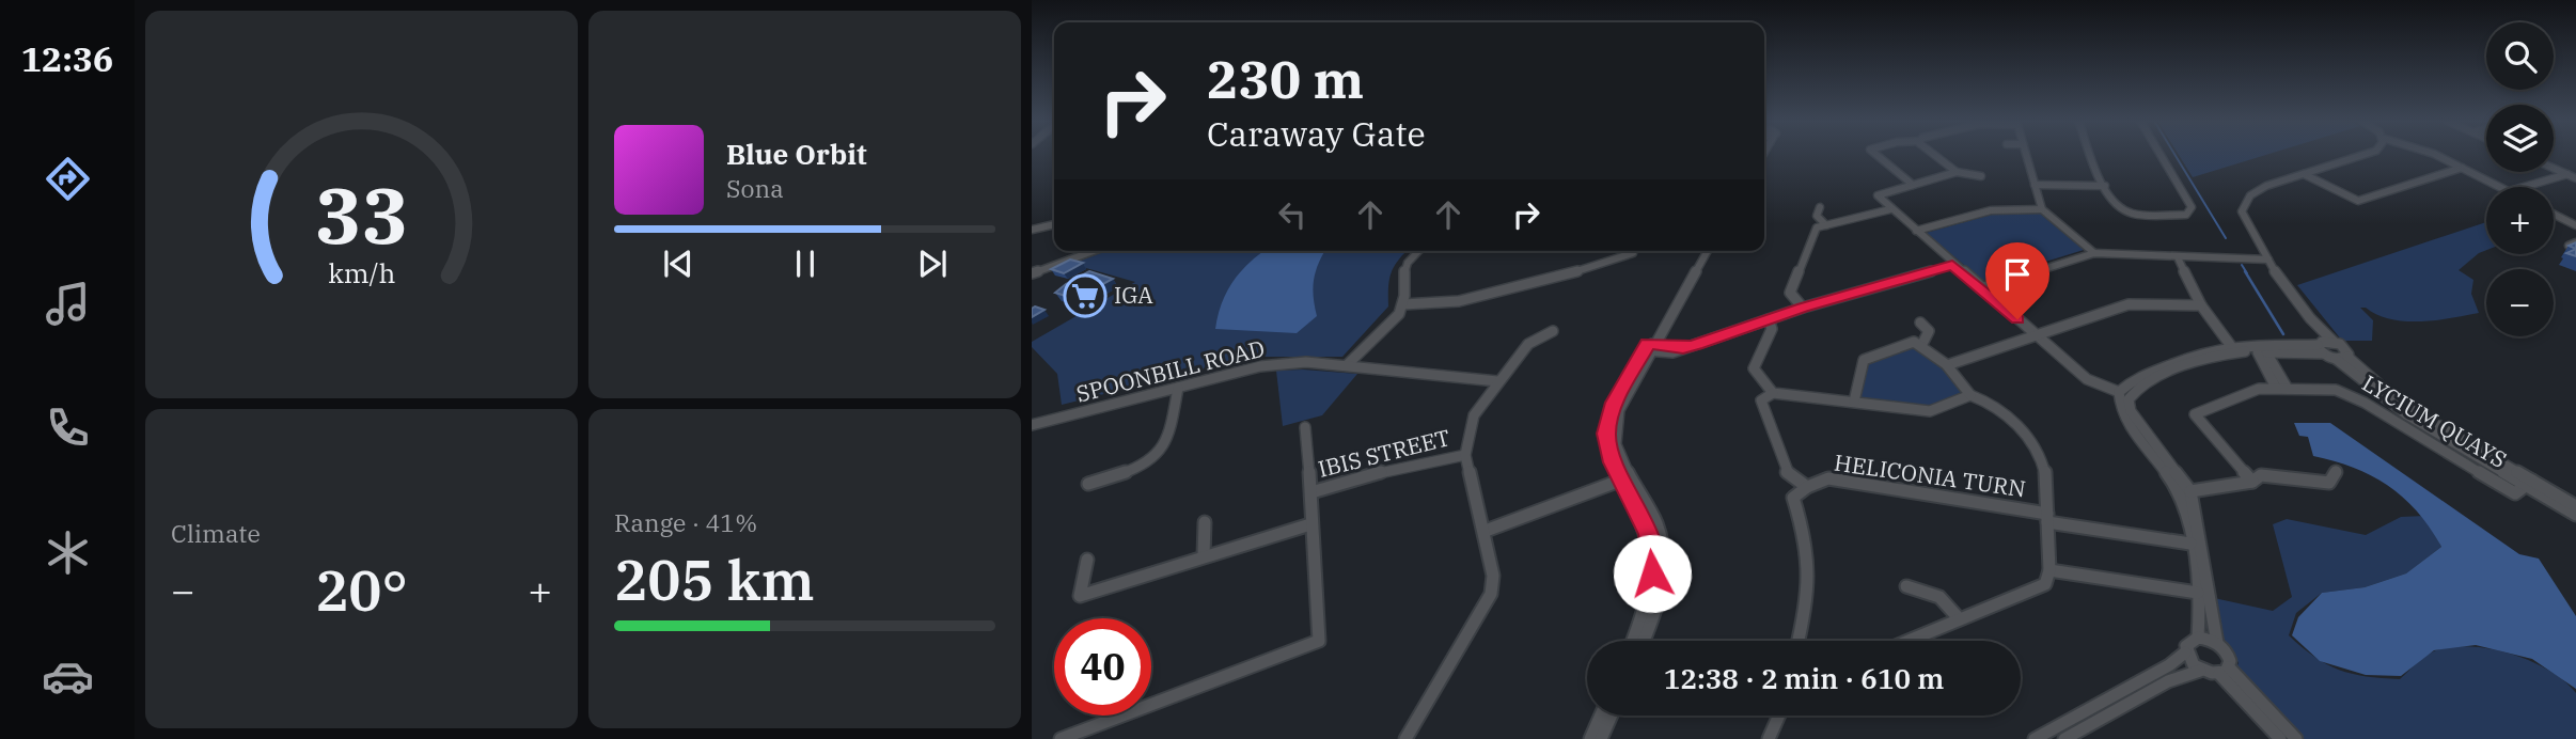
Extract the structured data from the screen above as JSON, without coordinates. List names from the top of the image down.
{
  "streets": {
    "street": [
      "SPOONBILL ROAD",
      "LYCIUM QUAYS",
      "IBIS STREET",
      "HELICONIA TURN"
    ]
  },
  "places": {
    "supermarket": ["IGA"]
  },
  "page": {
    "tabs": "12:36",
    "map_buttons": ["+", "−"],
    "turn": ["230 m", "Caraway Gate"],
    "song": ["Blue Orbit", "Sona"],
    "tile": [
      "Climate",
      ["Range · 41%", "205 km"]
    ],
    "heat": ["−", "20°", "+"],
    "limit": "40",
    "trip": "12:38 · 2 min · 610 m",
    "gauge": ["33", "km/h"]
  }
}
